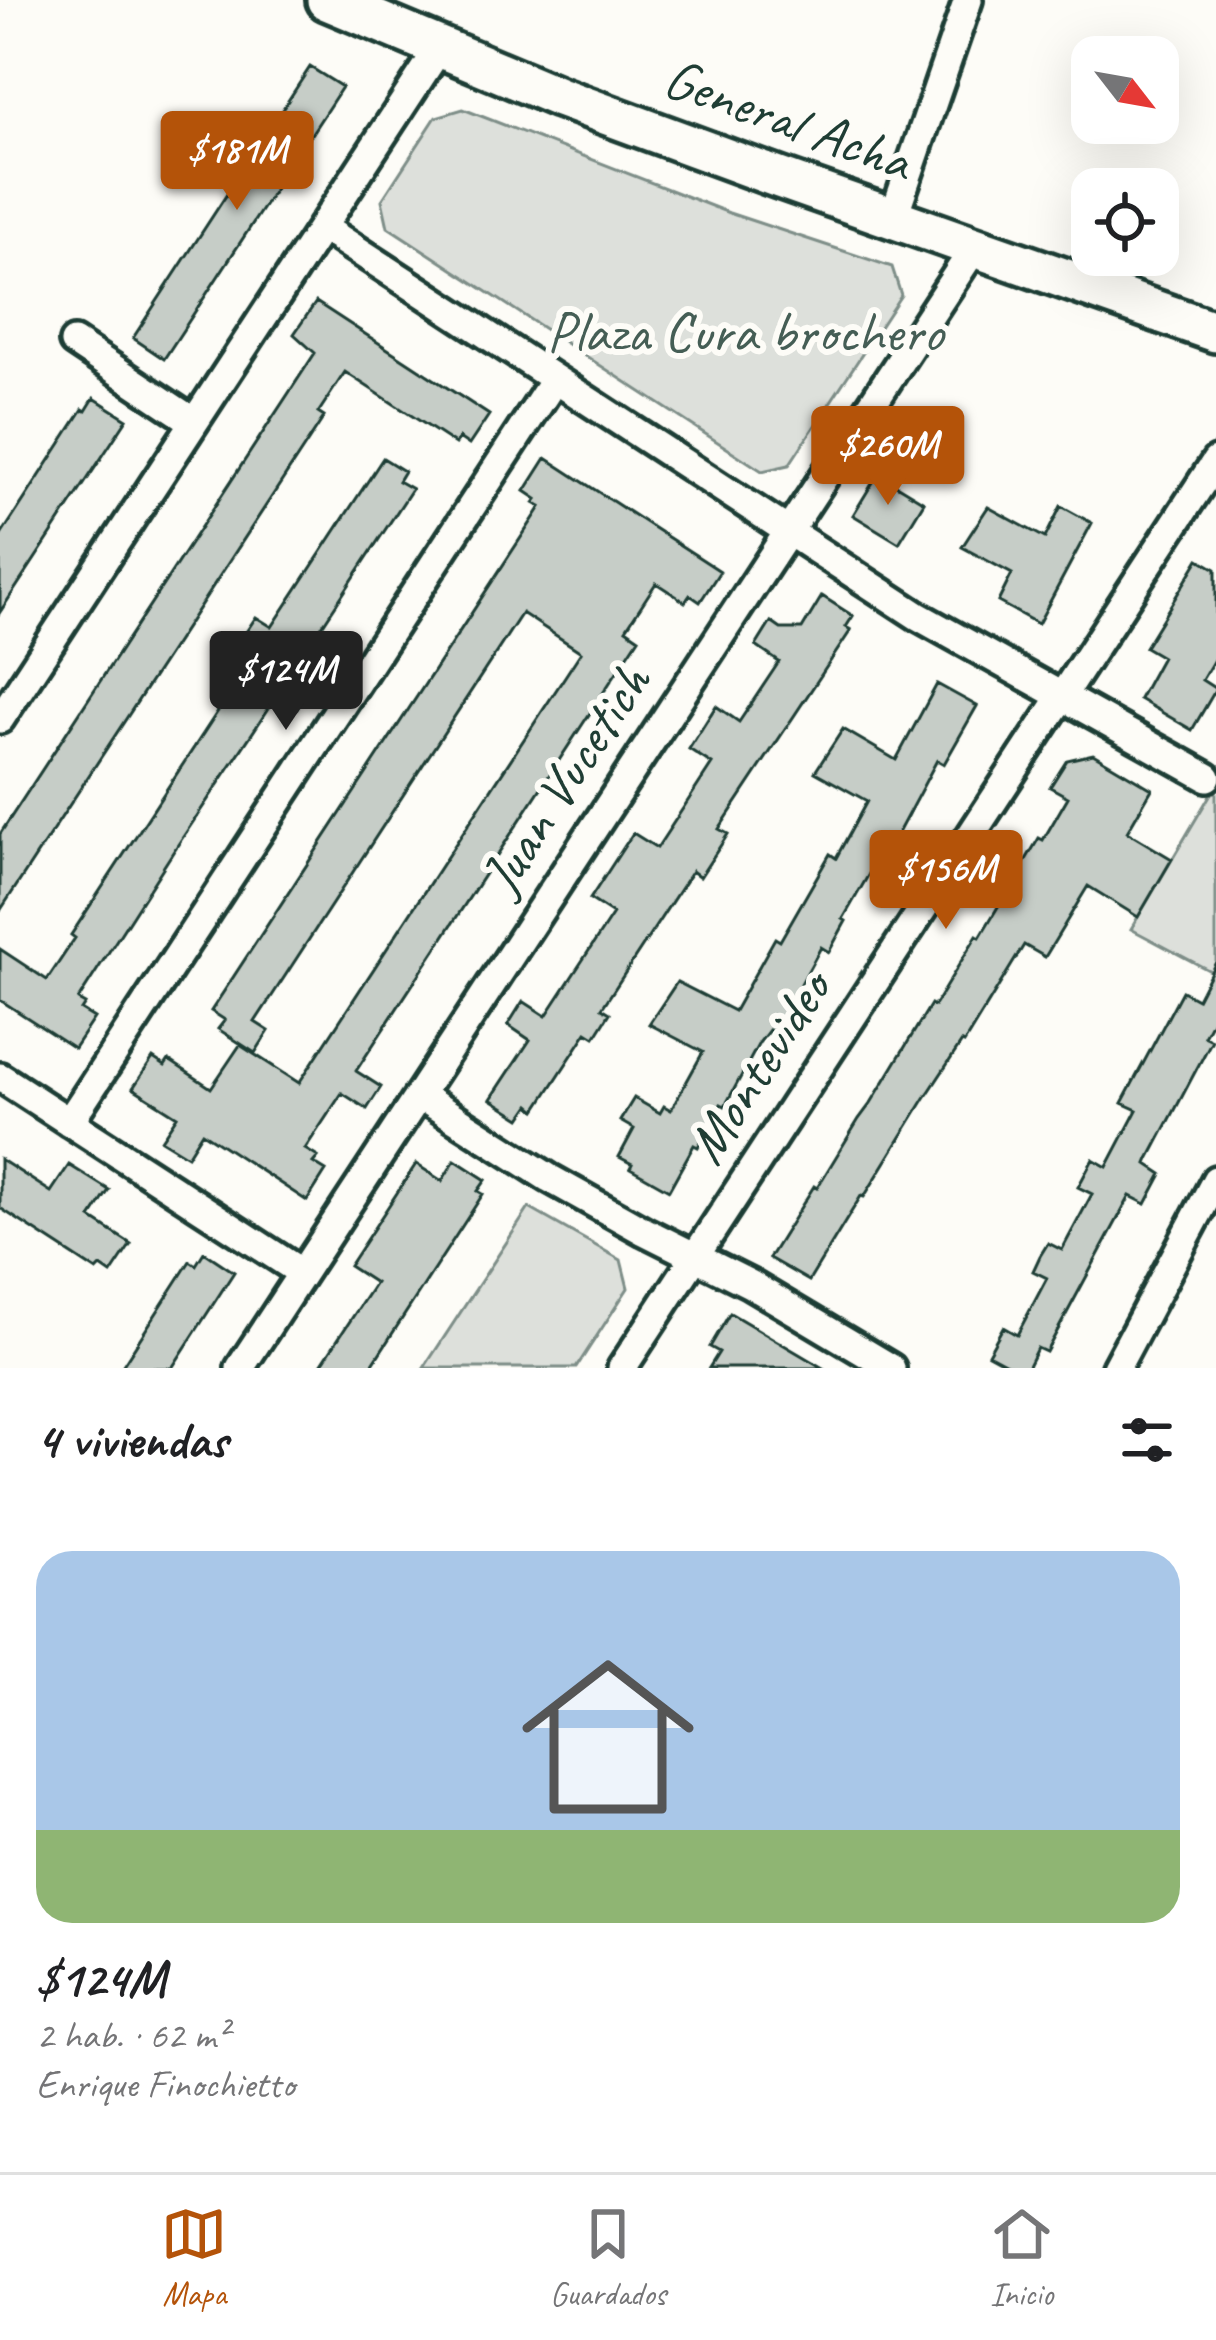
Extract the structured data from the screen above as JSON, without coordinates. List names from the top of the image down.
{
  "streets": {
    "main road": ["General Acha"],
    "street": ["Juan Vucetich", "Montevideo"]
  },
  "crossings": [
    ["General Acha", "Juan Vucetich"]
  ],
  "parks": ["Plaza Cura brochero"],
  "north": "bottom right",
  "page": {
    "price": [
      "$181M",
      "$260M",
      "$124M",
      "$156M"
    ],
    "heading": "4 viviendas",
    "list": [
      {
        "name": "$124M",
        "note": "2 hab. · 62 m² · Enrique Finochietto"
      }
    ],
    "tabs": ["Mapa", "Guardados", "Inicio"]
  }
}
